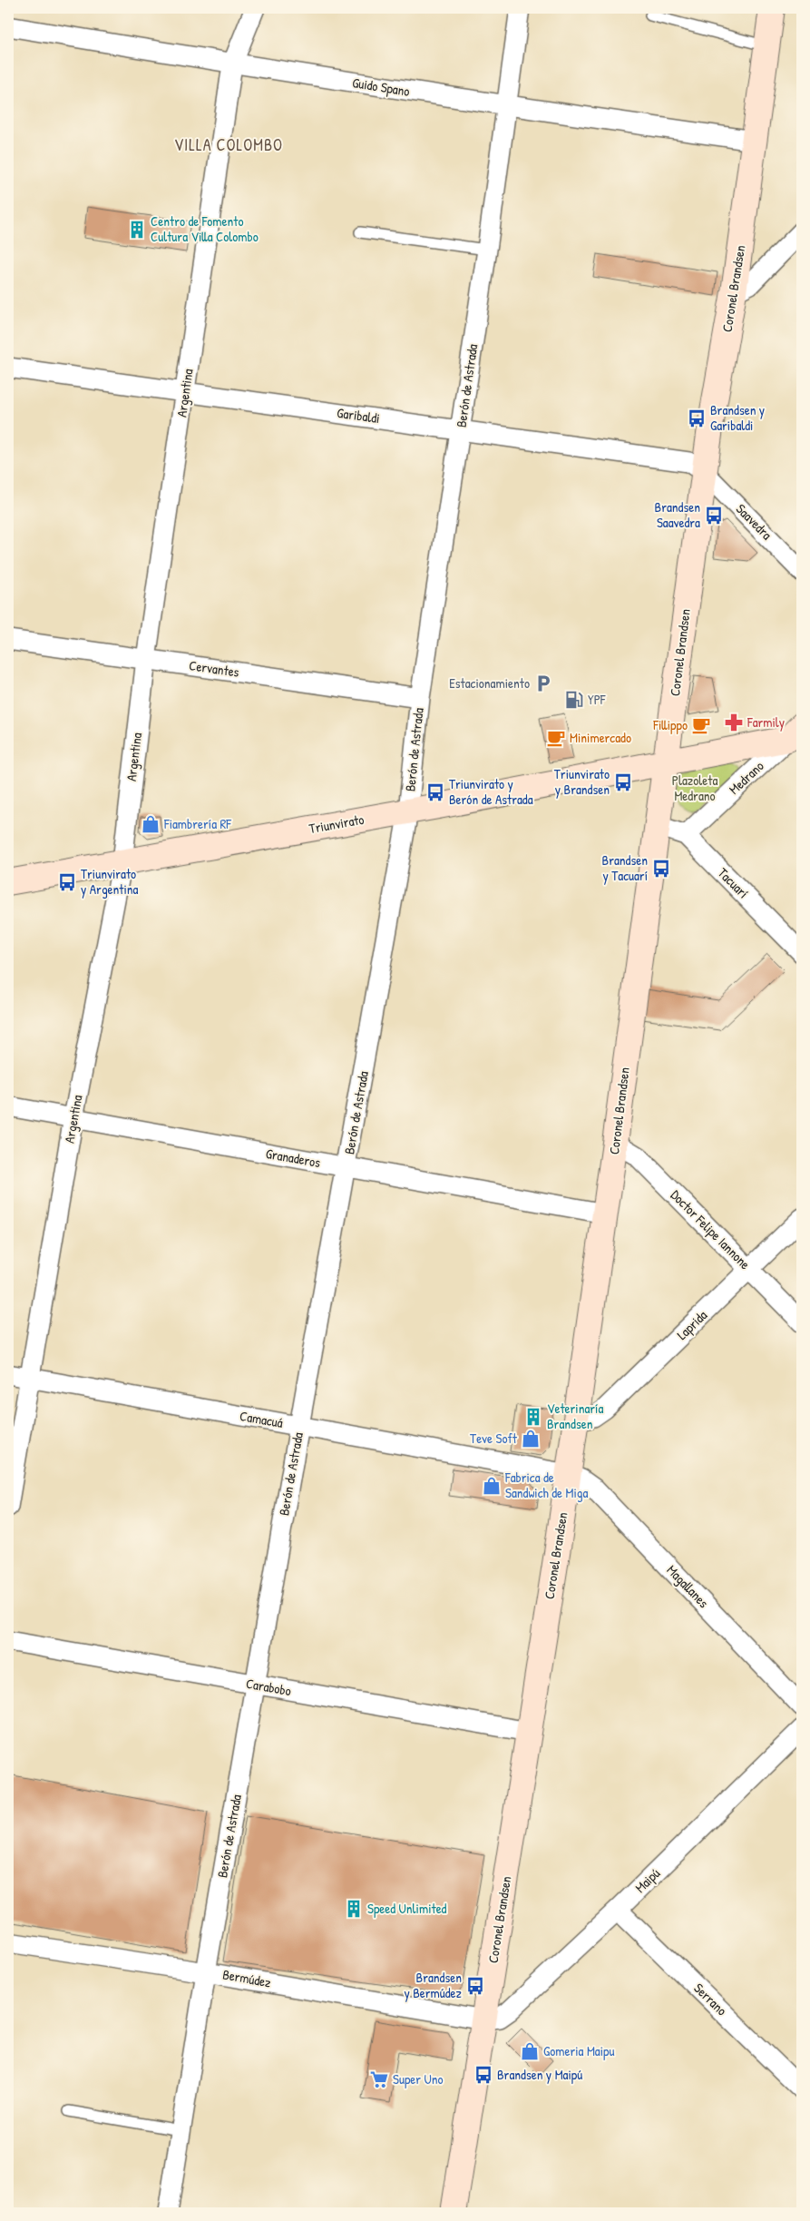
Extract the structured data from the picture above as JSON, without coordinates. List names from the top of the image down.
{
  "streets": {
    "street": [
      "Guido Spano",
      "Coronel Brandsen",
      "Berón de Astrada",
      "Argentina",
      "Garibaldi",
      "Saavedra",
      "Cervantes",
      "Medrano",
      "Triunvirato",
      "Tacuarí",
      "Granaderos",
      "Doctor Felipe Iannone",
      "Laprida",
      "Camacuá",
      "Magallanes",
      "Carabobo",
      "Maipú",
      "Bermúdez",
      "Serrano"
    ]
  },
  "crossings": [
    ["Guido Spano", "Coronel Brandsen"],
    ["Guido Spano", "Berón de Astrada"],
    ["Guido Spano", "Argentina"],
    ["Coronel Brandsen", "Garibaldi"],
    ["Coronel Brandsen", "Saavedra"],
    ["Coronel Brandsen", "Medrano"],
    ["Coronel Brandsen", "Triunvirato"],
    ["Coronel Brandsen", "Tacuarí"],
    ["Coronel Brandsen", "Granaderos"],
    ["Coronel Brandsen", "Doctor Felipe Iannone"],
    ["Coronel Brandsen", "Laprida"],
    ["Coronel Brandsen", "Camacuá"],
    ["Coronel Brandsen", "Magallanes"],
    ["Coronel Brandsen", "Carabobo"],
    ["Coronel Brandsen", "Maipú"],
    ["Coronel Brandsen", "Bermúdez"],
    ["Berón de Astrada", "Garibaldi"],
    ["Berón de Astrada", "Cervantes"],
    ["Berón de Astrada", "Triunvirato"],
    ["Berón de Astrada", "Granaderos"],
    ["Berón de Astrada", "Camacuá"],
    ["Berón de Astrada", "Carabobo"],
    ["Berón de Astrada", "Bermúdez"],
    ["Argentina", "Garibaldi"],
    ["Argentina", "Cervantes"],
    ["Argentina", "Triunvirato"],
    ["Argentina", "Granaderos"],
    ["Argentina", "Camacuá"],
    ["Garibaldi", "Saavedra"],
    ["Medrano", "Triunvirato"],
    ["Medrano", "Tacuarí"],
    ["Doctor Felipe Iannone", "Laprida"],
    ["Camacuá", "Magallanes"],
    ["Maipú", "Bermúdez"],
    ["Maipú", "Serrano"]
  ],
  "districts": ["VILLA COLOMBO"],
  "parks": ["Plazoleta Medrano"],
  "places": {
    "building": ["Centro de Fomento Cultura Villa Colombo", "Veterinaría Brandsen", "Speed Unlimited"],
    "bus stop": [
      "Brandsen y Garibaldi",
      "Brandsen Saavedra",
      "Triunvirato y Brandsen",
      "Triunvirato y Berón de Astrada",
      "Brandsen y Tacuarí",
      "Triunvirato y Argentina",
      "Brandsen y Bermúdez",
      "Brandsen y Maipú"
    ],
    "parking": ["Estacionamiento"],
    "fuel station": ["YPF"],
    "pharmacy": ["Farmily"],
    "cafe": ["Fillippo", "Minimercado"],
    "shop": [
      "Fiambrería RF",
      "Teve Soft",
      "Fabrica de Sandwich de Miga",
      "Gomeria Maipu"
    ],
    "supermarket": ["Super Uno"]
  }
}
